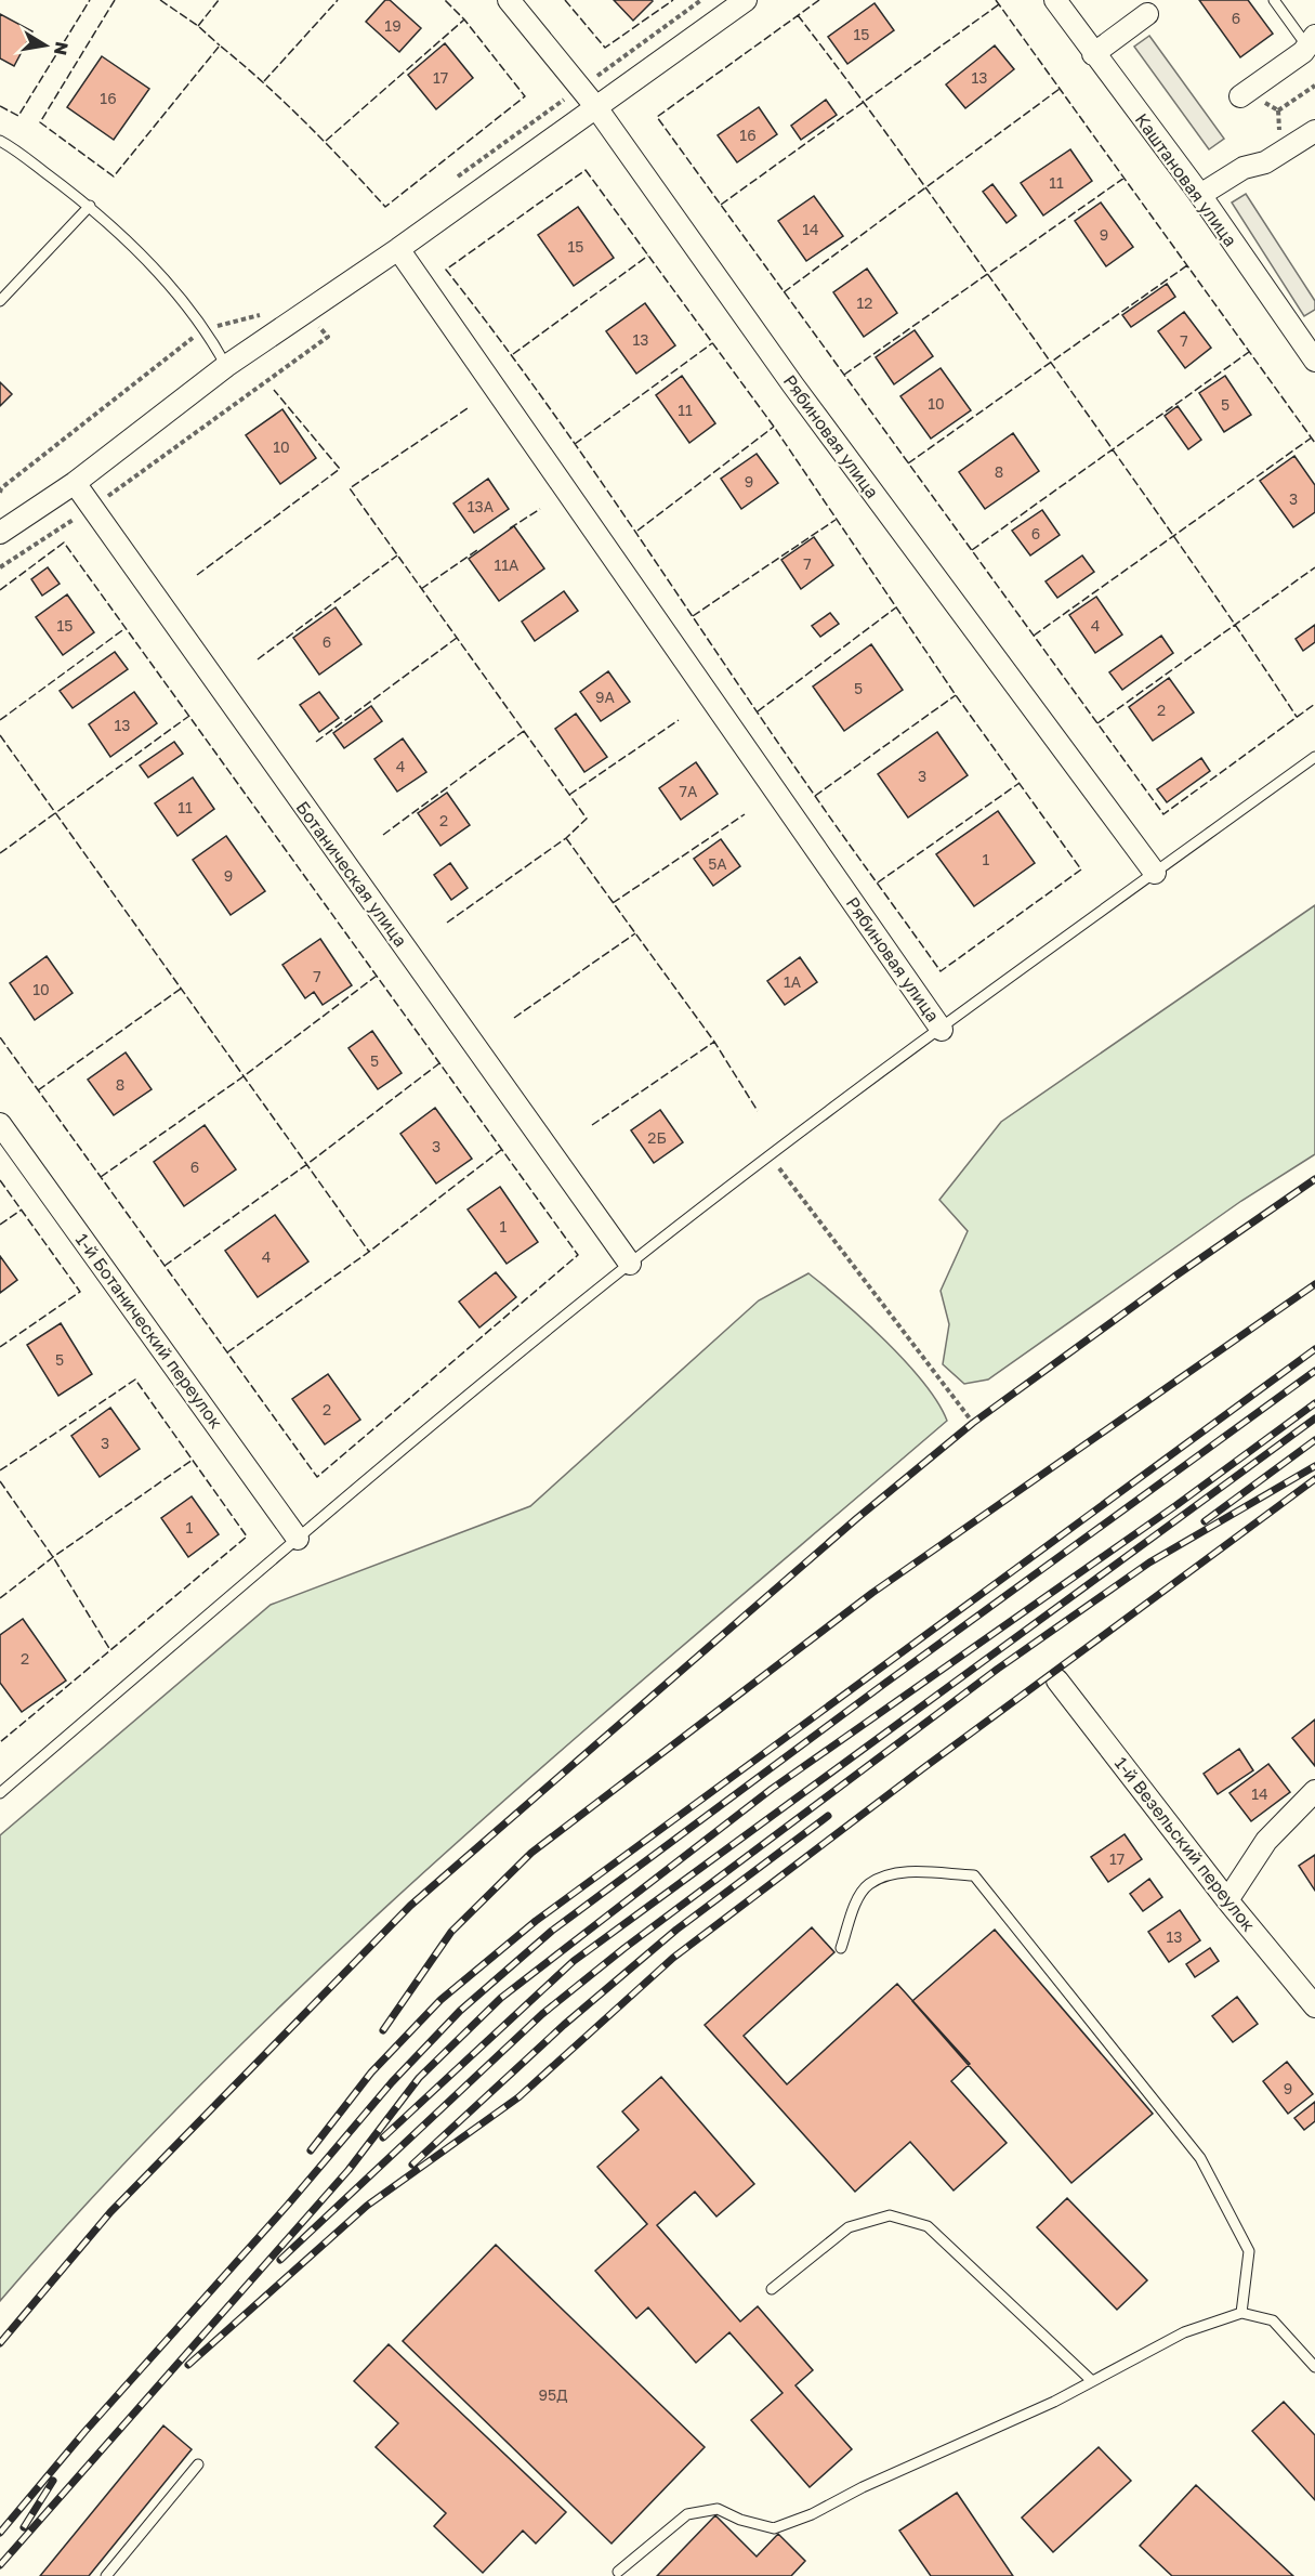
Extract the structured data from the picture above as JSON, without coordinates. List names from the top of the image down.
{
  "streets": {
    "street": [
      "Каштановая улица",
      "Рябиновая улица",
      "Ботаническая улица",
      "1-й Ботанический переулок",
      "1-й Везельский переулок"
    ]
  },
  "house_numbers": [
    "6",
    "19",
    "15",
    "17",
    "13",
    "16",
    "16",
    "11",
    "14",
    "9",
    "15",
    "12",
    "13",
    "7",
    "10",
    "5",
    "11",
    "10",
    "8",
    "9",
    "3",
    "13А",
    "6",
    "7",
    "11А",
    "15",
    "4",
    "6",
    "5",
    "9А",
    "2",
    "13",
    "4",
    "3",
    "7А",
    "11",
    "2",
    "1",
    "5А",
    "9",
    "7",
    "1А",
    "10",
    "5",
    "8",
    "2Б",
    "3",
    "6",
    "1",
    "4",
    "5",
    "2",
    "3",
    "1",
    "2",
    "14",
    "17",
    "13",
    "9",
    "95Д"
  ],
  "north": "right"
}
